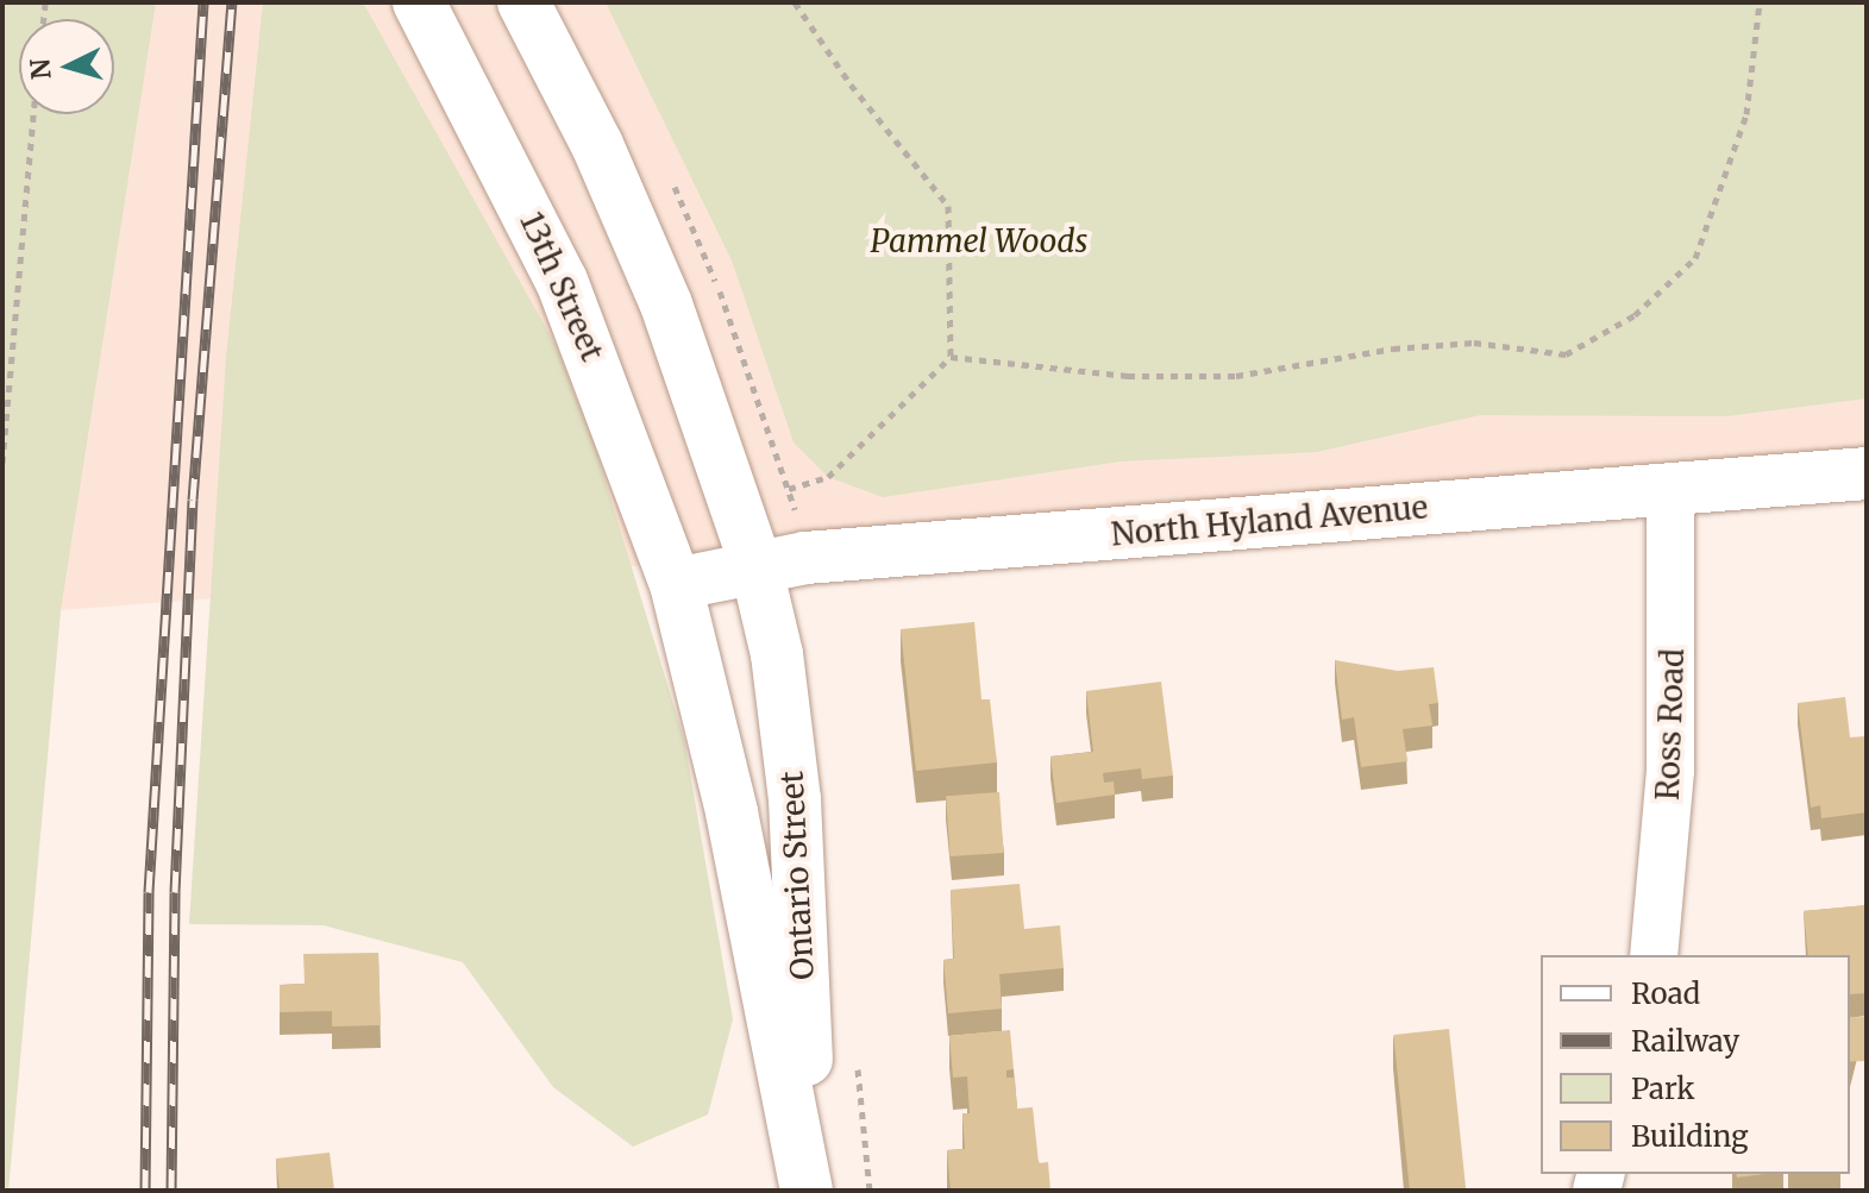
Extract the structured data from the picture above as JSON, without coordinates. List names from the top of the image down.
{
  "streets": {
    "main road": ["13th Street", "North Hyland Avenue", "Ontario Street"],
    "street": ["Ross Road"]
  },
  "crossings": [
    ["13th Street", "North Hyland Avenue"],
    ["13th Street", "Ontario Street"],
    ["North Hyland Avenue", "Ross Road"],
    ["North Hyland Avenue", "Ontario Street"]
  ],
  "parks": ["Pammel Woods"],
  "legend": [
    "Road",
    "Railway",
    "Park",
    "Building"
  ],
  "north": "left"
}
